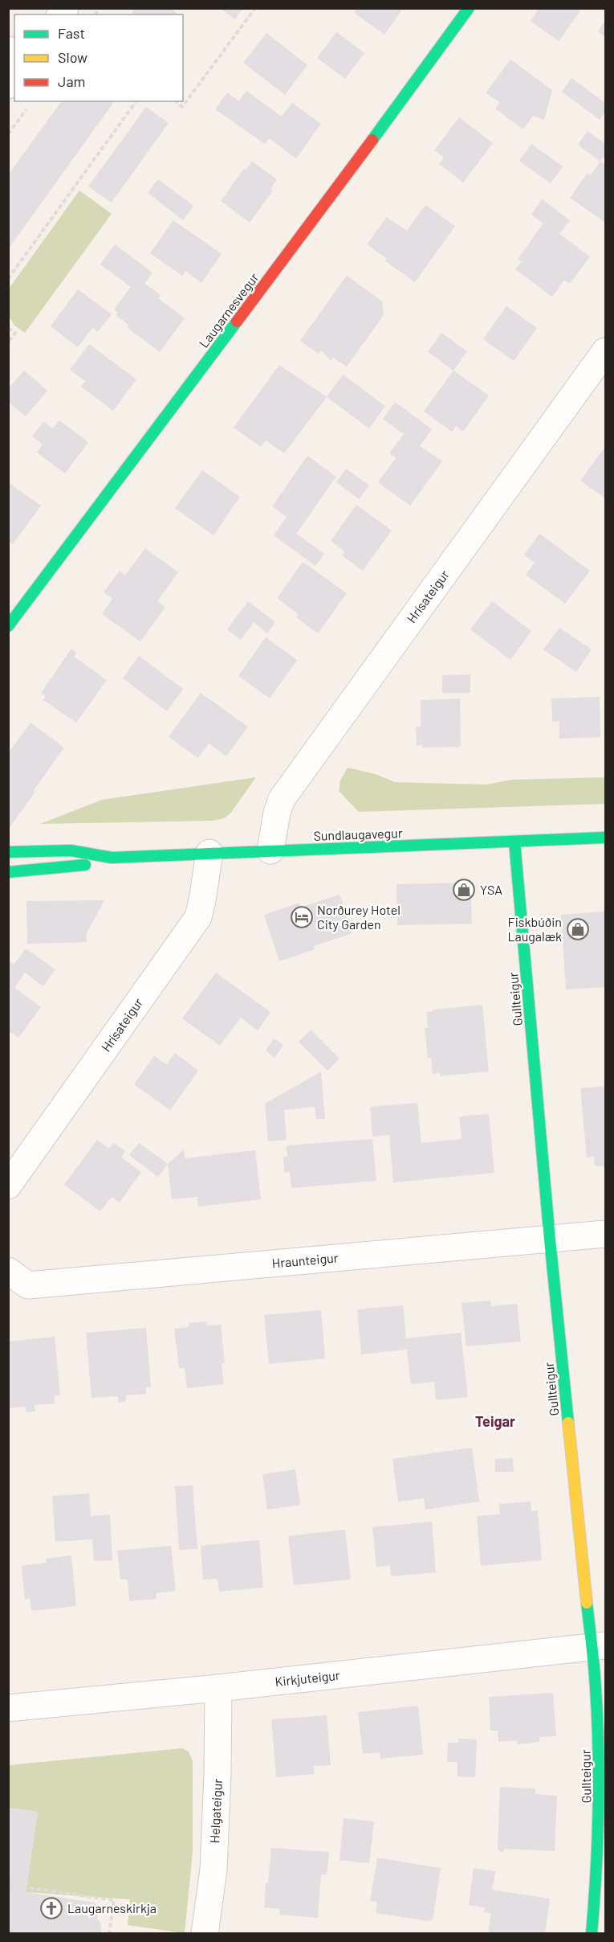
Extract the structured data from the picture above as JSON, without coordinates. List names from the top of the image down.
{
  "streets": {
    "street": [
      "Laugarnesvegur",
      "Hrísateigur",
      "Sundlaugavegur",
      "Gullteigur",
      "Hraunteigur",
      "Kirkjuteigur",
      "Helgateigur"
    ]
  },
  "crossings": [
    ["Hrísateigur", "Sundlaugavegur"],
    ["Sundlaugavegur", "Gullteigur"],
    ["Gullteigur", "Hraunteigur"],
    ["Gullteigur", "Kirkjuteigur"],
    ["Kirkjuteigur", "Helgateigur"]
  ],
  "districts": ["Teigar"],
  "places": {
    "shop": ["YSA", "Fiskbúðin Laugalæk"],
    "hotel": ["Norðurey Hotel City Garden"],
    "church": ["Laugarneskirkja"]
  },
  "legend": ["Fast", "Slow", "Jam"]
}
